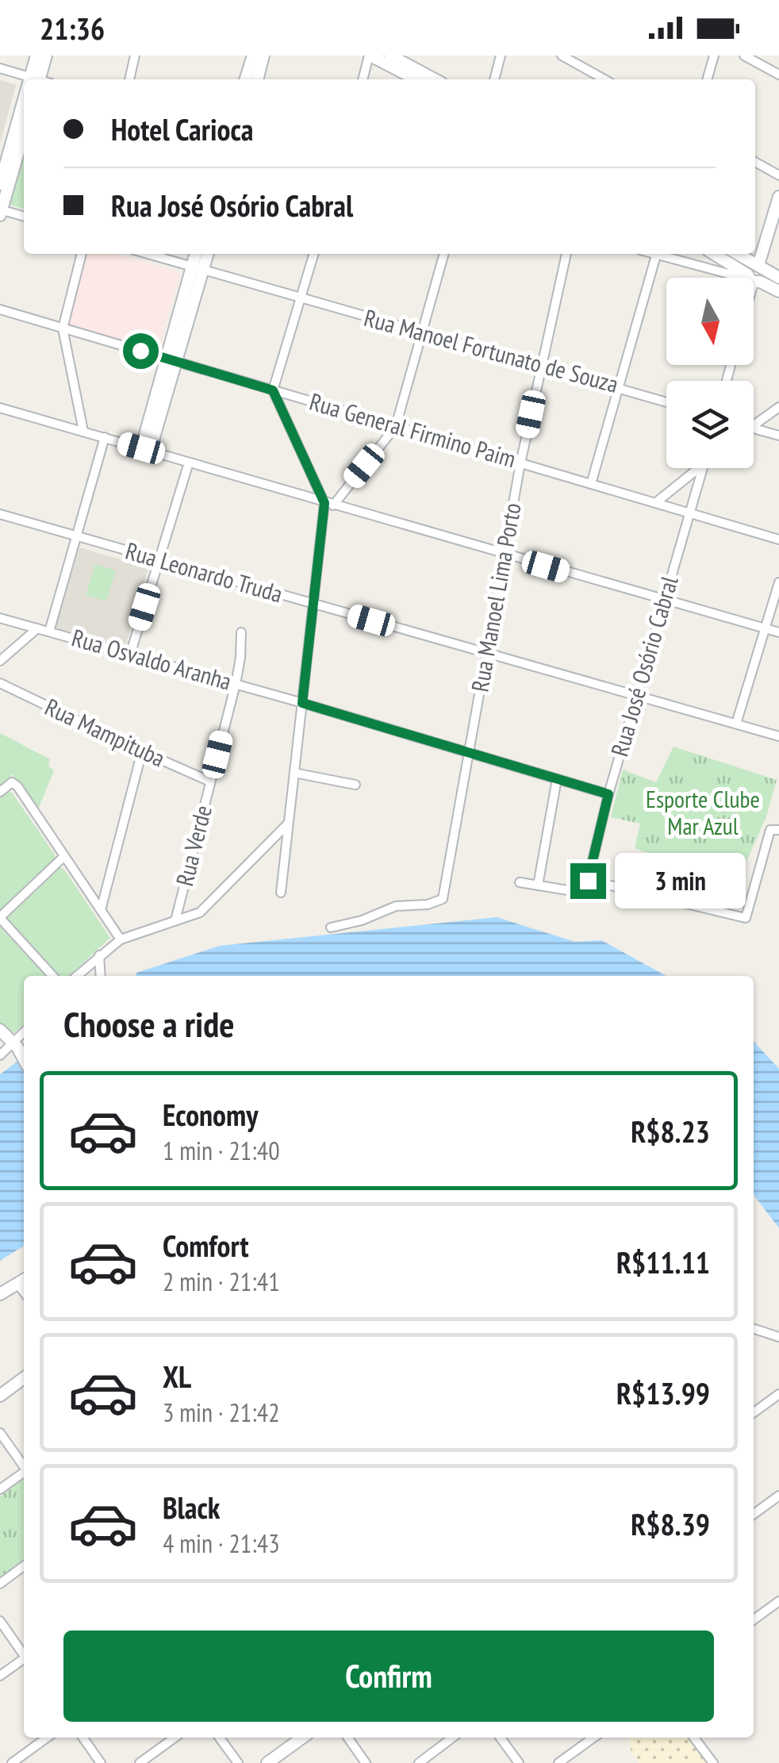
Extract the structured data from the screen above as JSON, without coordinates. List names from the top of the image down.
{
  "streets": {
    "street": [
      "Rua Manoel Fortunato de Souza",
      "Rua General Firmino Paim",
      "Rua Leonardo Truda",
      "Rua Manoel Lima Porto",
      "Rua Osvaldo Aranha",
      "Rua José Osório Cabral",
      "Rua Mampituba",
      "Rua Verde"
    ]
  },
  "crossings": [
    ["Rua Manoel Fortunato de Souza", "Rua Manoel Lima Porto"],
    ["Rua General Firmino Paim", "Rua Manoel Lima Porto"],
    ["Rua General Firmino Paim", "Rua José Osório Cabral"],
    ["Rua Leonardo Truda", "Rua Manoel Lima Porto"],
    ["Rua Leonardo Truda", "Rua José Osório Cabral"],
    ["Rua Manoel Lima Porto", "Rua Osvaldo Aranha"],
    ["Rua Osvaldo Aranha", "Rua José Osório Cabral"],
    ["Rua Osvaldo Aranha", "Rua Verde"],
    ["Rua Mampituba", "Rua Verde"]
  ],
  "parks": ["Esporte Clube Mar Azul"],
  "north": "bottom",
  "page": {
    "status": "21:36",
    "banner": ["Hotel Carioca", "Rua José Osório Cabral"],
    "bubble": "3 min",
    "heading": "Choose a ride",
    "list": [
      {
        "name": "Economy",
        "note": "1 min · 21:40",
        "value": "R$8.23"
      },
      {
        "name": "Comfort",
        "note": "2 min · 21:41",
        "value": "R$11.11"
      },
      {
        "name": "XL",
        "note": "3 min · 21:42",
        "value": "R$13.99"
      },
      {
        "name": "Black",
        "note": "4 min · 21:43",
        "value": "R$8.39"
      }
    ],
    "buttons": "Confirm"
  }
}
